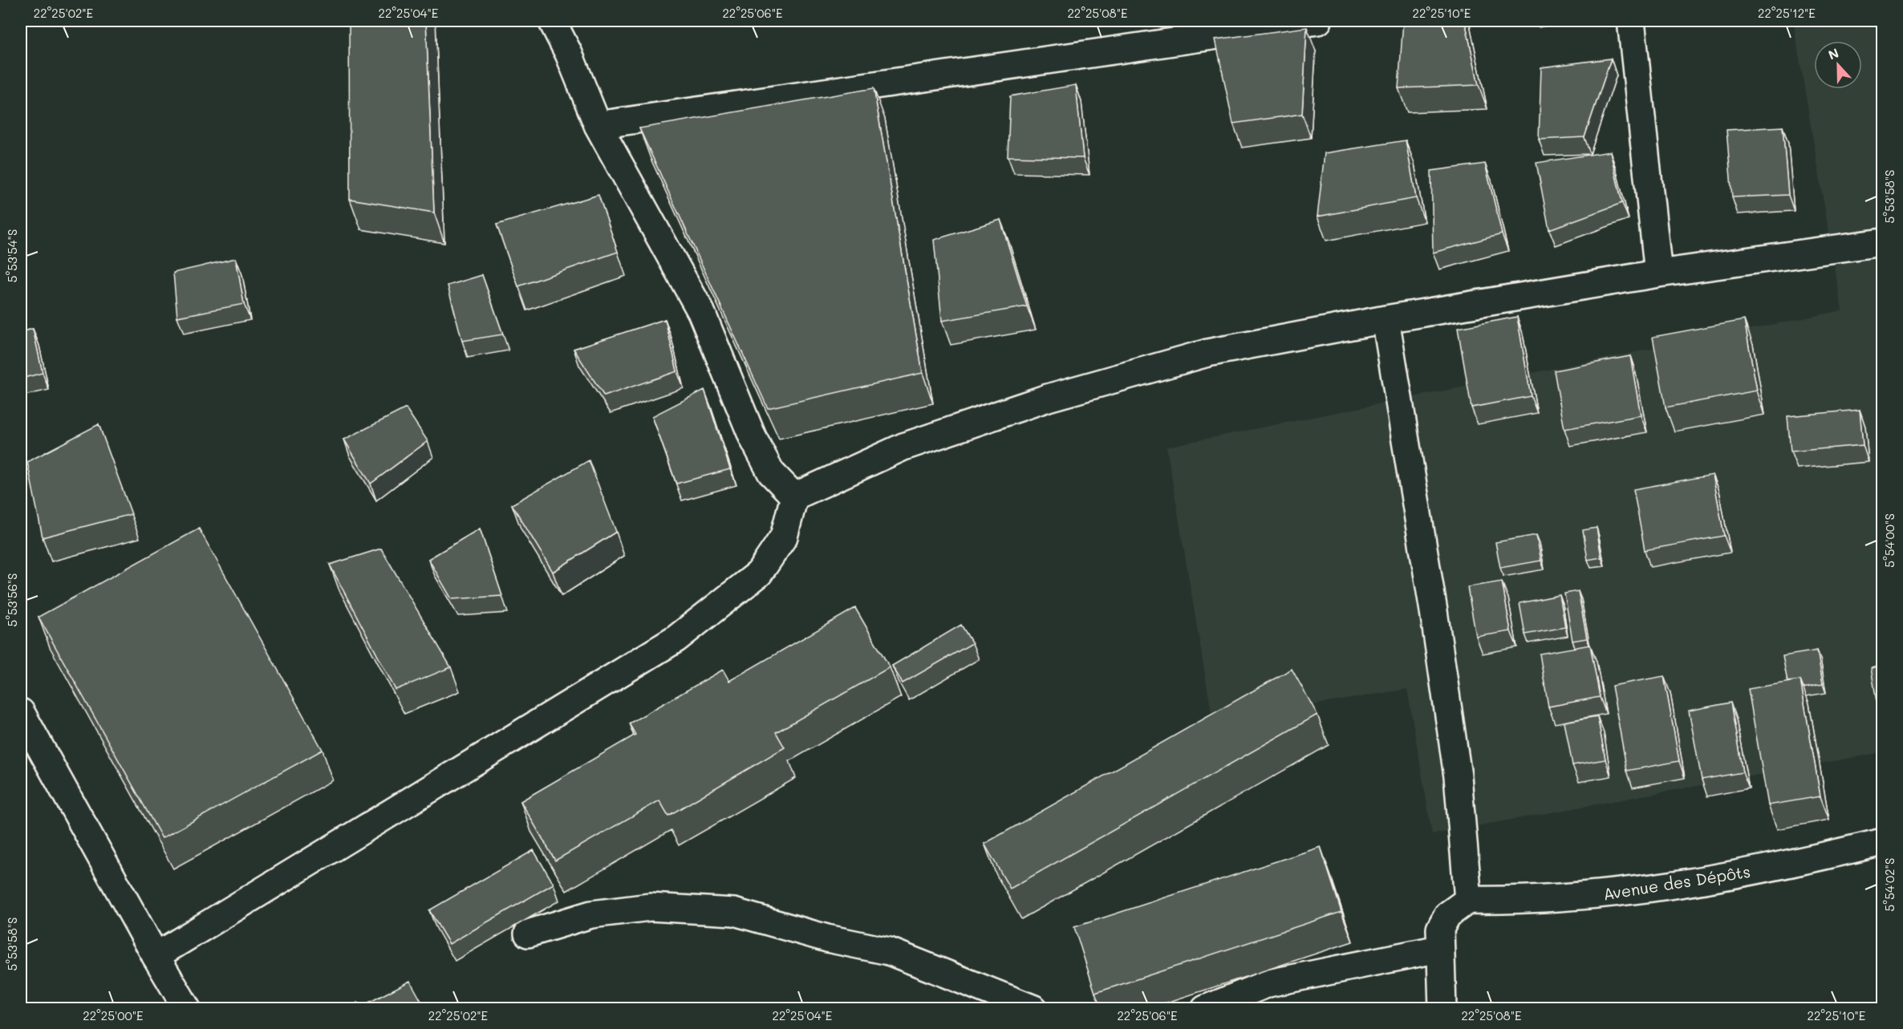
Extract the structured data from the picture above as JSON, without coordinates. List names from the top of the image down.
{
  "streets": {
    "street": ["Avenue des Dépôts"]
  },
  "north": "top",
  "coordinates": [
    "22°25'02\"E",
    "22°25'04\"E",
    "22°25'06\"E",
    "22°25'08\"E",
    "22°25'10\"E",
    "22°25'12\"E",
    "5°53'58\"S",
    "5°53'54\"S",
    "5°54'00\"S",
    "5°53'56\"S",
    "5°54'02\"S",
    "22°25'00\"E"
  ]
}
